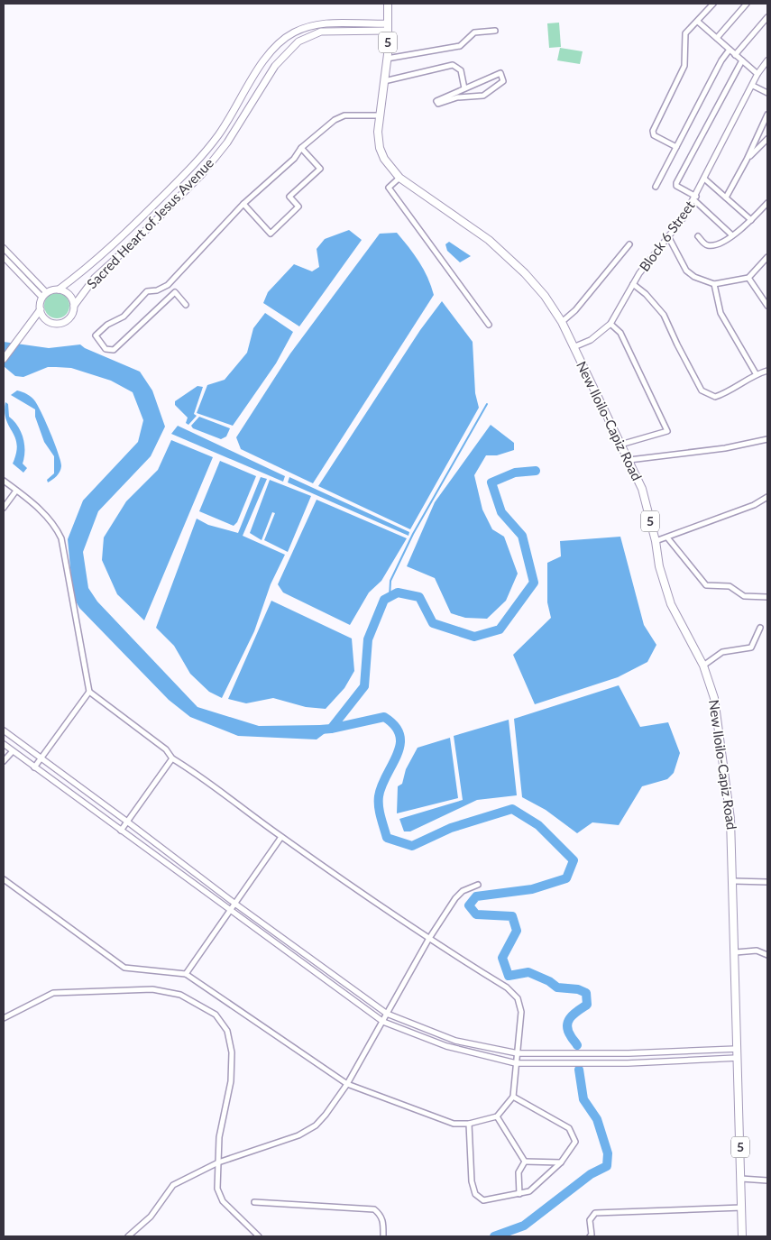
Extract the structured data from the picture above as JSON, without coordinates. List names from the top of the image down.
{
  "streets": {
    "highway": ["5", "New Iloilo-Capiz Road"],
    "main road": ["Sacred Heart of Jesus Avenue"],
    "street": ["Block 6 Street"]
  },
  "crossings": [
    ["5", "Sacred Heart of Jesus Avenue"],
    ["5", "New Iloilo-Capiz Road"],
    ["Block 6 Street", "New Iloilo-Capiz Road"]
  ]
}
